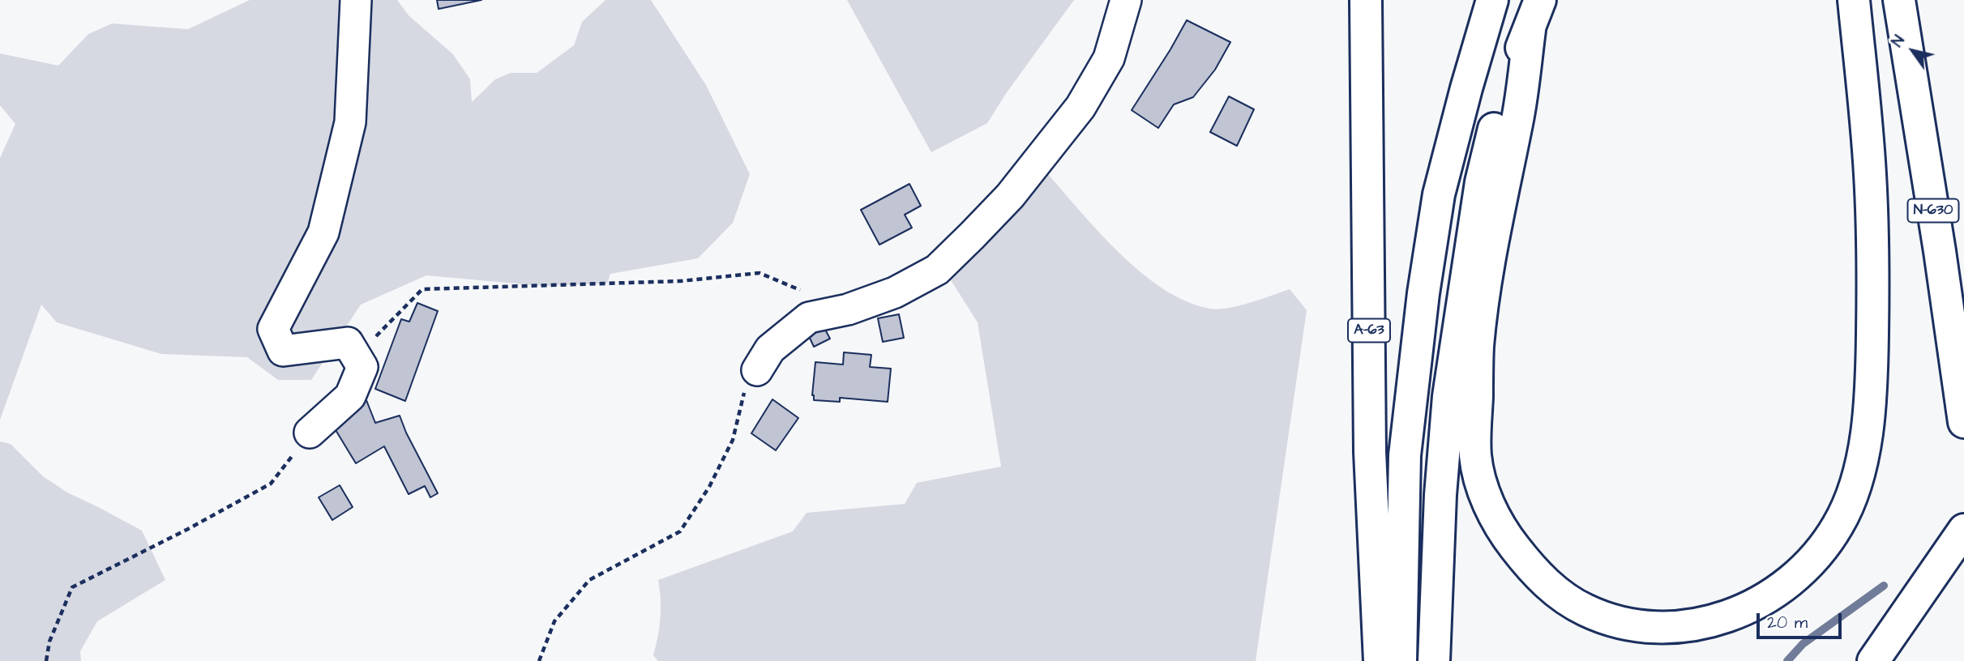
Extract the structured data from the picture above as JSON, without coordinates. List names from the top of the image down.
{
  "streets": {
    "highway": ["N-630", "A-63"]
  },
  "scale_bar": "20 m",
  "north": "top left"
}
